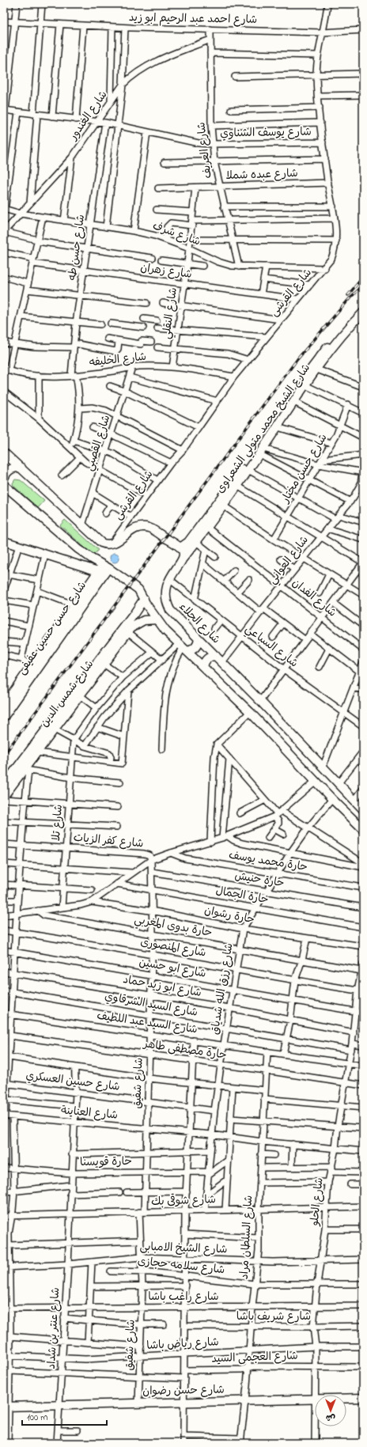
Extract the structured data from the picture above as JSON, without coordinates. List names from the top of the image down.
{
  "streets": {
    "street": [
      "شارع احمد عبد الرحيم ابو زيد",
      "شارع الغندور",
      "شارع يوسف الشناوي",
      "شارع العريف",
      "شارع عبده شملا",
      "شارع شرف",
      "شارع حسن طه",
      "شارع زهران",
      "شارع القرشى",
      "شارع النقلي",
      "شارع الخليفه",
      "شارع الشيخ محمد متولي الشعراوى",
      "شارع القصبي",
      "شارع حسن مختار",
      "شارع العواني",
      "شارع الفدان",
      "شارع الجلاء",
      "شارع حسن حسين عفيفى",
      "شارع السباعي",
      "شارع شمس الدين",
      "شارع تلا",
      "شارع كفر الزيات",
      "حارة محمد يوسف",
      "حارة حنيش",
      "حارة الجمال",
      "حارة رشوان",
      "حارة بدوى المغربي",
      "شارع المنصورى",
      "شارع ابو حسين",
      "شارع ابو زيد حماد",
      "شارع رزق الله شدياق",
      "شارع السيد الشرقاوي",
      "شارع السيد عبد اللطيف",
      "حارة مصطفى طاهر",
      "شارع حسين العسكري",
      "شارع شفيق",
      "شارع العناينة",
      "حارة قويسنا",
      "شارع شوقى بك",
      "شارع الحلو",
      "شارع السلطان مراد",
      "شارع الشيخ الامبابى",
      "شارع سلامه حجازى",
      "شارع راغب باشا",
      "شارع شريف باشا",
      "شارع عنتر بن شداد",
      "شارع رياض باشا",
      "شارع العجمى السيد",
      "شارع حسن رضوان"
    ]
  },
  "crossings": [
    ["شارع احمد عبد الرحيم ابو زيد", "شارع العريف"],
    ["شارع احمد عبد الرحيم ابو زيد", "شارع القرشى"],
    ["شارع الغندور", "شارع يوسف الشناوي"],
    ["شارع الغندور", "شارع العريف"],
    ["شارع الغندور", "شارع شرف"],
    ["شارع يوسف الشناوي", "شارع العريف"],
    ["شارع يوسف الشناوي", "شارع حسن طه"],
    ["شارع يوسف الشناوي", "شارع القرشى"],
    ["شارع العريف", "شارع عبده شملا"],
    ["شارع العريف", "شارع شرف"],
    ["شارع عبده شملا", "شارع القرشى"],
    ["شارع عبده شملا", "شارع النقلي"],
    ["شارع شرف", "شارع حسن طه"],
    ["شارع شرف", "شارع القرشى"],
    ["شارع شرف", "شارع النقلي"],
    ["شارع حسن طه", "شارع زهران"],
    ["شارع حسن طه", "شارع الخليفه"],
    ["شارع زهران", "شارع القرشى"],
    ["شارع زهران", "شارع النقلي"],
    ["شارع القرشى", "شارع الخليفه"],
    ["شارع النقلي", "شارع الخليفه"],
    ["شارع الخليفه", "شارع القصبي"],
    ["شارع الشيخ محمد متولي الشعراوى", "شارع الفدان"],
    ["شارع الشيخ محمد متولي الشعراوى", "شارع الجلاء"],
    ["شارع العواني", "شارع الفدان"],
    ["شارع العواني", "شارع الجلاء"],
    ["شارع العواني", "شارع السباعي"],
    ["شارع الجلاء", "شارع السباعي"],
    ["شارع تلا", "شارع كفر الزيات"],
    ["شارع كفر الزيات", "شارع شفيق"],
    ["حارة محمد يوسف", "شارع رزق الله شدياق"],
    ["حارة حنيش", "شارع رزق الله شدياق"],
    ["حارة حنيش", "شارع شفيق"],
    ["حارة الجمال", "شارع رزق الله شدياق"],
    ["حارة الجمال", "شارع شفيق"],
    ["حارة رشوان", "شارع رزق الله شدياق"],
    ["حارة رشوان", "شارع شفيق"],
    ["حارة بدوى المغربي", "شارع رزق الله شدياق"],
    ["حارة بدوى المغربي", "شارع شفيق"],
    ["حارة بدوى المغربي", "شارع الحلو"],
    ["شارع المنصورى", "شارع رزق الله شدياق"],
    ["شارع المنصورى", "شارع شفيق"],
    ["شارع المنصورى", "شارع الحلو"],
    ["شارع ابو حسين", "شارع رزق الله شدياق"],
    ["شارع ابو حسين", "شارع شفيق"],
    ["شارع ابو حسين", "شارع الحلو"],
    ["شارع ابو زيد حماد", "شارع رزق الله شدياق"],
    ["شارع ابو زيد حماد", "شارع شفيق"],
    ["شارع ابو زيد حماد", "شارع الحلو"],
    ["شارع رزق الله شدياق", "شارع السيد الشرقاوي"],
    ["شارع رزق الله شدياق", "شارع السيد عبد اللطيف"],
    ["شارع رزق الله شدياق", "حارة مصطفى طاهر"],
    ["شارع رزق الله شدياق", "شارع حسين العسكري"],
    ["شارع رزق الله شدياق", "شارع العناينة"],
    ["شارع رزق الله شدياق", "حارة قويسنا"],
    ["شارع رزق الله شدياق", "شارع شوقى بك"],
    ["شارع السيد الشرقاوي", "شارع شفيق"],
    ["شارع السيد الشرقاوي", "شارع الحلو"],
    ["شارع السيد عبد اللطيف", "شارع شفيق"],
    ["شارع السيد عبد اللطيف", "شارع الحلو"],
    ["شارع السيد عبد اللطيف", "شارع السلطان مراد"],
    ["حارة مصطفى طاهر", "شارع شفيق"],
    ["حارة مصطفى طاهر", "شارع الحلو"],
    ["حارة مصطفى طاهر", "شارع السلطان مراد"],
    ["شارع حسين العسكري", "شارع شفيق"],
    ["شارع حسين العسكري", "شارع عنتر بن شداد"],
    ["شارع شفيق", "شارع العناينة"],
    ["شارع شفيق", "حارة قويسنا"],
    ["شارع شفيق", "شارع شوقى بك"],
    ["شارع شفيق", "شارع الشيخ الامبابى"],
    ["شارع شفيق", "شارع سلامه حجازى"],
    ["شارع شفيق", "شارع راغب باشا"],
    ["شارع شفيق", "شارع رياض باشا"],
    ["شارع شفيق", "شارع حسن رضوان"],
    ["شارع العناينة", "شارع الحلو"],
    ["شارع العناينة", "شارع السلطان مراد"],
    ["شارع العناينة", "شارع عنتر بن شداد"],
    ["حارة قويسنا", "شارع عنتر بن شداد"],
    ["شارع شوقى بك", "شارع الحلو"],
    ["شارع شوقى بك", "شارع السلطان مراد"],
    ["شارع شوقى بك", "شارع عنتر بن شداد"],
    ["شارع الحلو", "شارع الشيخ الامبابى"],
    ["شارع الحلو", "شارع سلامه حجازى"],
    ["شارع الحلو", "شارع راغب باشا"],
    ["شارع الحلو", "شارع شريف باشا"],
    ["شارع الحلو", "شارع رياض باشا"],
    ["شارع الحلو", "شارع العجمى السيد"],
    ["شارع السلطان مراد", "شارع الشيخ الامبابى"],
    ["شارع السلطان مراد", "شارع سلامه حجازى"],
    ["شارع السلطان مراد", "شارع راغب باشا"],
    ["شارع السلطان مراد", "شارع شريف باشا"],
    ["شارع السلطان مراد", "شارع رياض باشا"],
    ["شارع السلطان مراد", "شارع العجمى السيد"],
    ["شارع السلطان مراد", "شارع حسن رضوان"],
    ["شارع الشيخ الامبابى", "شارع عنتر بن شداد"],
    ["شارع راغب باشا", "شارع عنتر بن شداد"],
    ["شارع عنتر بن شداد", "شارع رياض باشا"],
    ["شارع عنتر بن شداد", "شارع حسن رضوان"]
  ],
  "scale_bar": "100 m",
  "north": "bottom"
}
